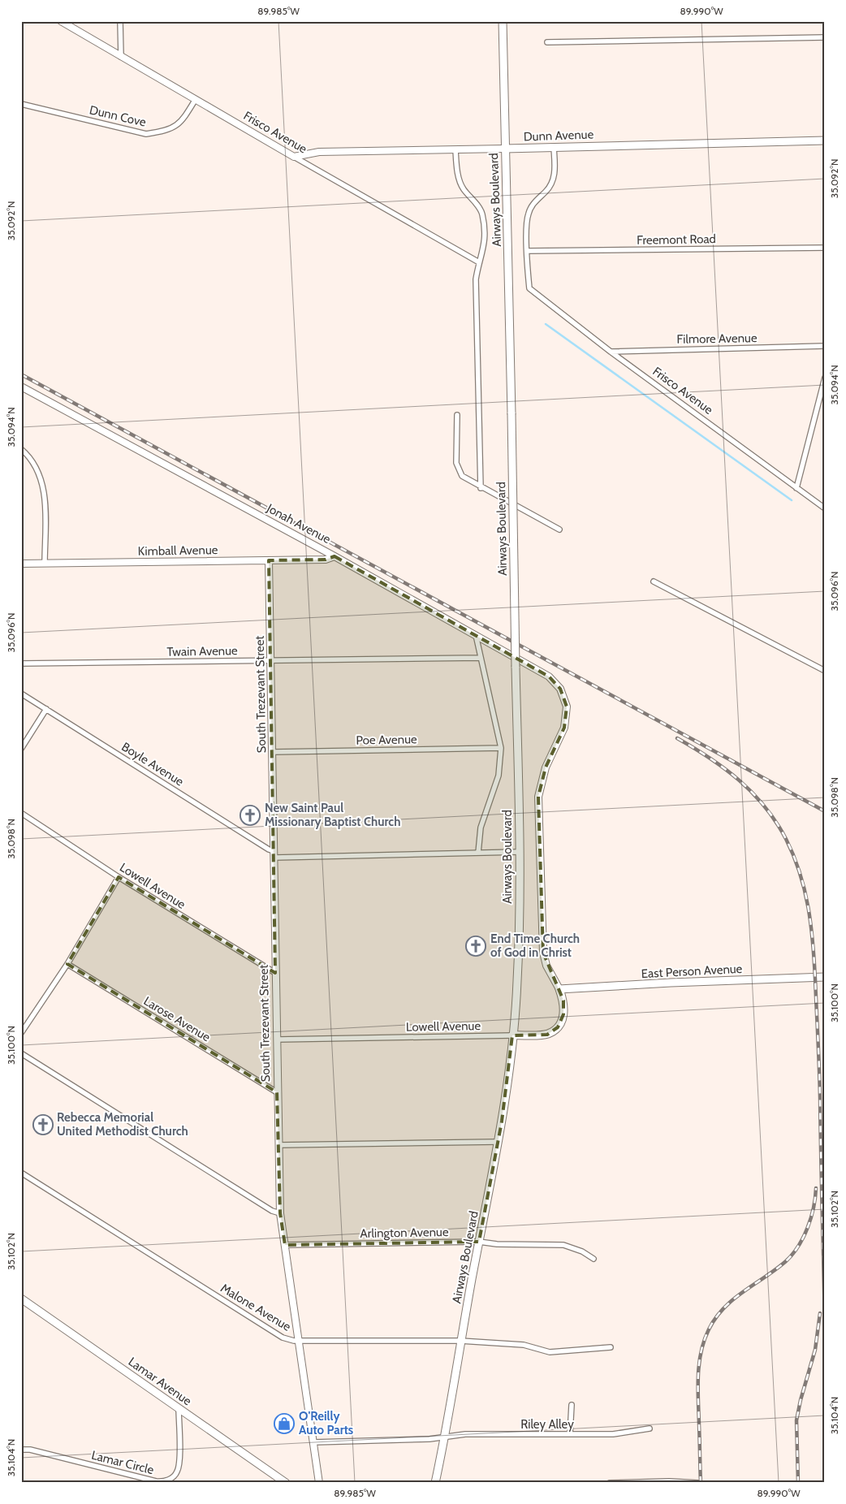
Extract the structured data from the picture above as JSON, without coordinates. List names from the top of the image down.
{
  "streets": {
    "main road": [
      "Dunn Avenue",
      "Airways Boulevard",
      "East Person Avenue",
      "Lamar Avenue"
    ],
    "street": [
      "Dunn Cove",
      "Frisco Avenue",
      "Freemont Road",
      "Filmore Avenue",
      "Jonah Avenue",
      "Kimball Avenue",
      "Twain Avenue",
      "South Trezevant Street",
      "Poe Avenue",
      "Boyle Avenue",
      "Lowell Avenue",
      "Larose Avenue",
      "Arlington Avenue",
      "Malone Avenue",
      "Riley Alley",
      "Lamar Circle"
    ]
  },
  "crossings": [
    ["Dunn Cove", "Frisco Avenue"],
    ["Frisco Avenue", "Dunn Avenue"],
    ["Frisco Avenue", "Airways Boulevard"],
    ["Frisco Avenue", "Freemont Road"],
    ["Frisco Avenue", "Filmore Avenue"],
    ["Dunn Avenue", "Airways Boulevard"],
    ["Airways Boulevard", "Jonah Avenue"],
    ["Airways Boulevard", "Twain Avenue"],
    ["Airways Boulevard", "Poe Avenue"],
    ["Airways Boulevard", "Lowell Avenue"],
    ["Airways Boulevard", "Arlington Avenue"],
    ["Airways Boulevard", "Malone Avenue"],
    ["Airways Boulevard", "Riley Alley"],
    ["Jonah Avenue", "Kimball Avenue"],
    ["Jonah Avenue", "East Person Avenue"],
    ["Kimball Avenue", "South Trezevant Street"],
    ["Twain Avenue", "South Trezevant Street"],
    ["South Trezevant Street", "Poe Avenue"],
    ["South Trezevant Street", "Boyle Avenue"],
    ["South Trezevant Street", "Lowell Avenue"],
    ["South Trezevant Street", "Larose Avenue"],
    ["South Trezevant Street", "Arlington Avenue"],
    ["South Trezevant Street", "Malone Avenue"],
    ["South Trezevant Street", "Riley Alley"],
    ["Lamar Avenue", "Lamar Circle"]
  ],
  "places": {
    "church": ["New Saint Paul Missionary Baptist Church", "End Time Church of God in Christ", "Rebecca Memorial United Methodist Church"],
    "shop": ["O'Reilly Auto Parts"]
  },
  "coordinates": [
    "89.985°W",
    "89.990°W",
    "35.092°N",
    "35.094°N",
    "35.096°N",
    "35.098°N",
    "35.100°N",
    "35.102°N",
    "35.104°N"
  ]
}
